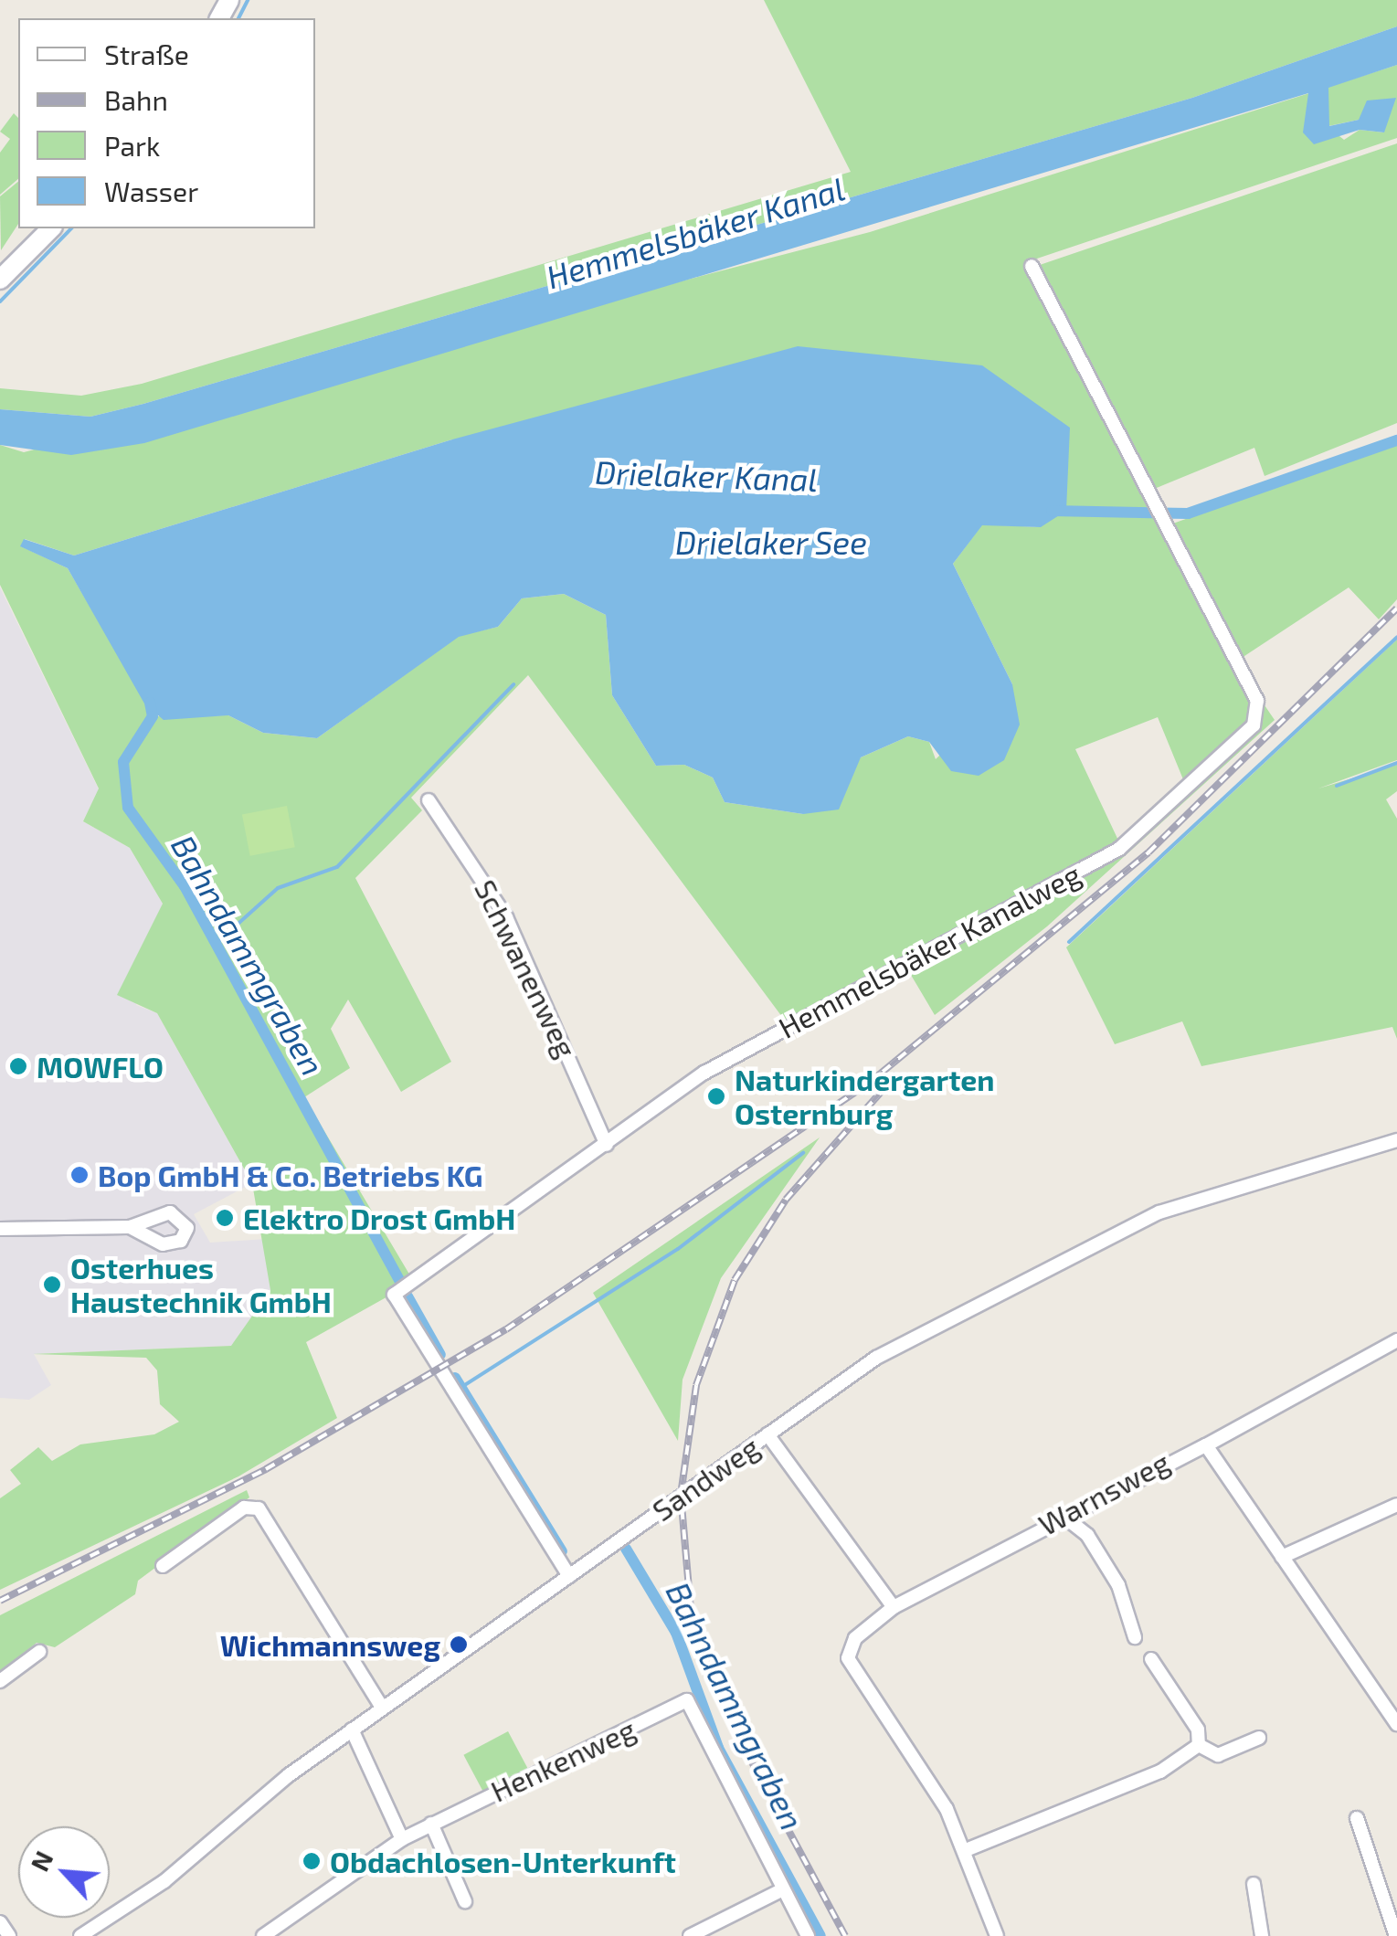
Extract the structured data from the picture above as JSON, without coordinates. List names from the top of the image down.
{
  "streets": {
    "street": [
      "Hemmelsbäker Kanalweg",
      "Schwanenweg",
      "Sandweg",
      "Warnsweg",
      "Henkenweg"
    ]
  },
  "crossings": [
    ["Hemmelsbäker Kanalweg", "Schwanenweg"],
    ["Hemmelsbäker Kanalweg", "Sandweg"]
  ],
  "water": [
    "Hemmelsbäker Kanal",
    "Drielaker Kanal",
    "Drielaker See",
    "Bahndammgraben"
  ],
  "places": [
    "MOWFLO",
    "Naturkindergarten Osternburg",
    "Bop GmbH & Co. Betriebs KG",
    "Elektro Drost GmbH",
    "Osterhues Haustechnik GmbH",
    "Wichmannsweg",
    "Obdachlosen-Unterkunft"
  ],
  "legend": [
    "Straße",
    "Bahn",
    "Park",
    "Wasser"
  ],
  "north": "top left"
}
